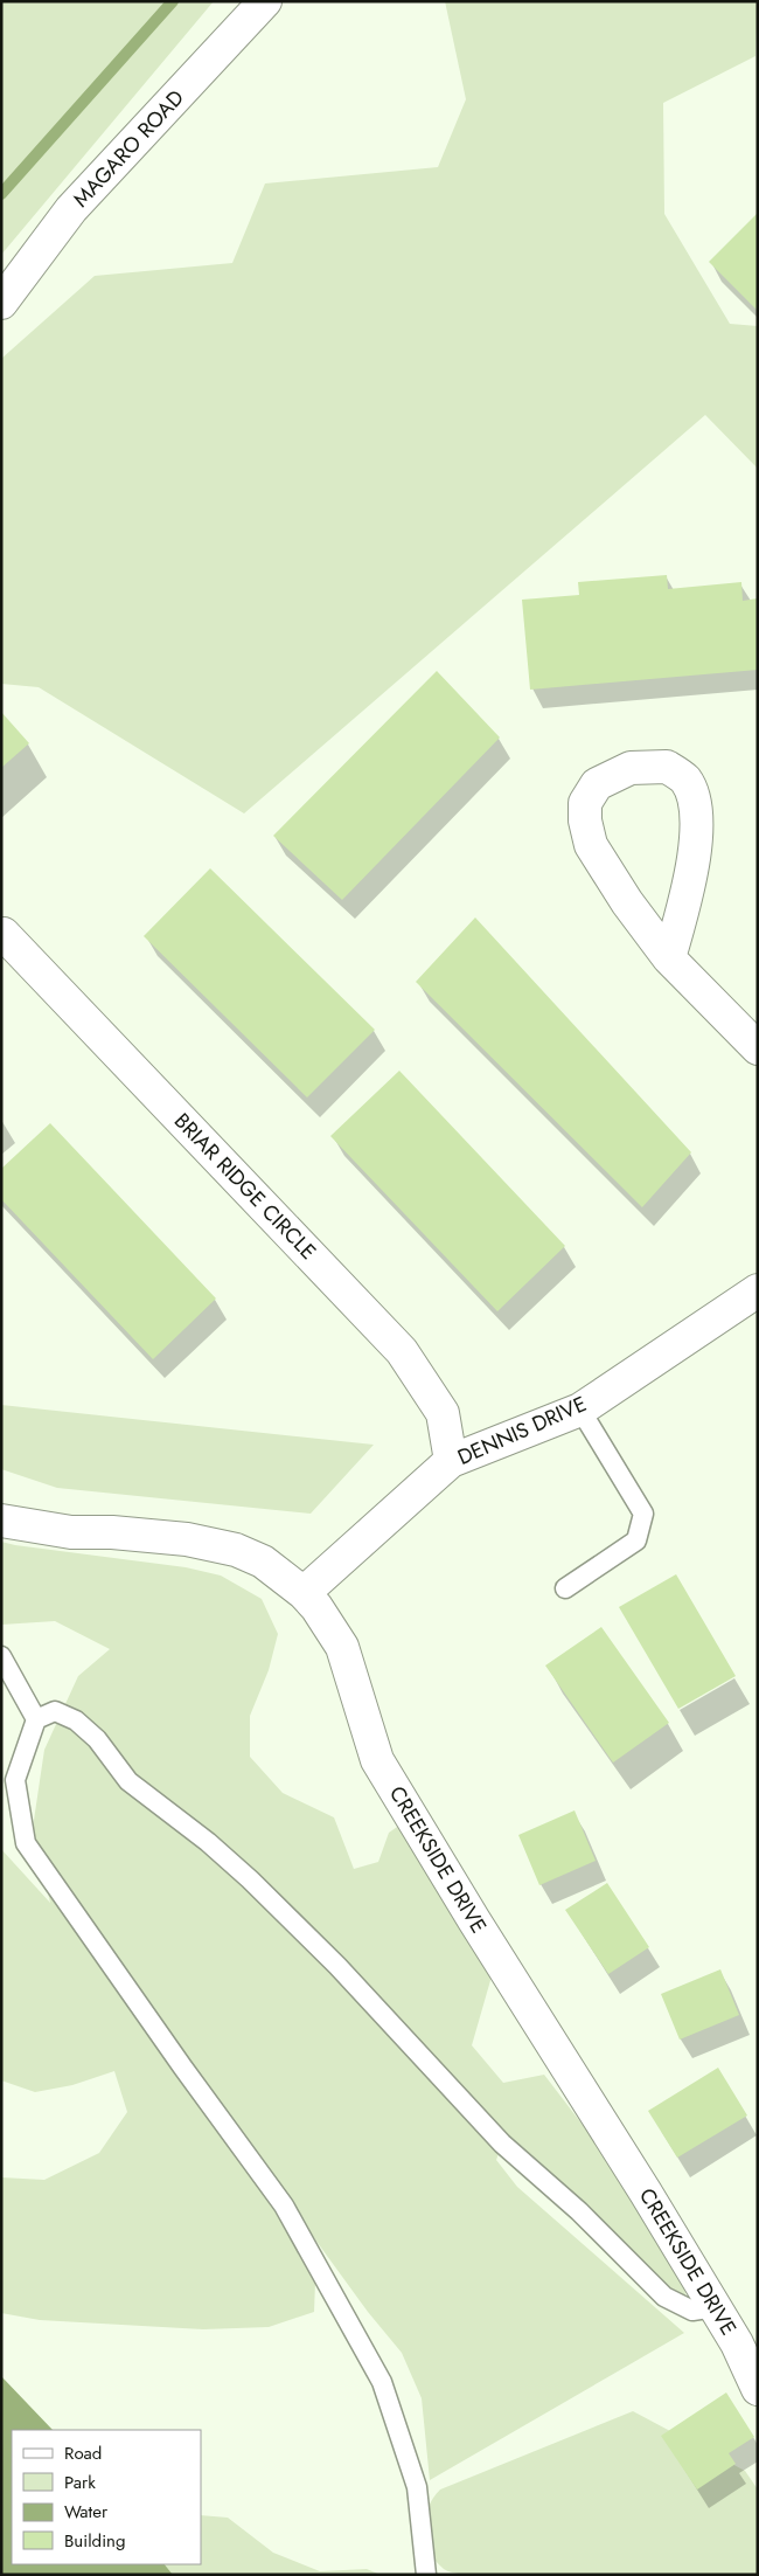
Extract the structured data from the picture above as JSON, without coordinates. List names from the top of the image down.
{
  "streets": {
    "street": [
      "MAGARO ROAD",
      "BRIAR RIDGE CIRCLE",
      "DENNIS DRIVE",
      "CREEKSIDE DRIVE"
    ]
  },
  "crossings": [
    ["BRIAR RIDGE CIRCLE", "DENNIS DRIVE"],
    ["DENNIS DRIVE", "CREEKSIDE DRIVE"]
  ],
  "legend": [
    "Road",
    "Park",
    "Water",
    "Building"
  ]
}
